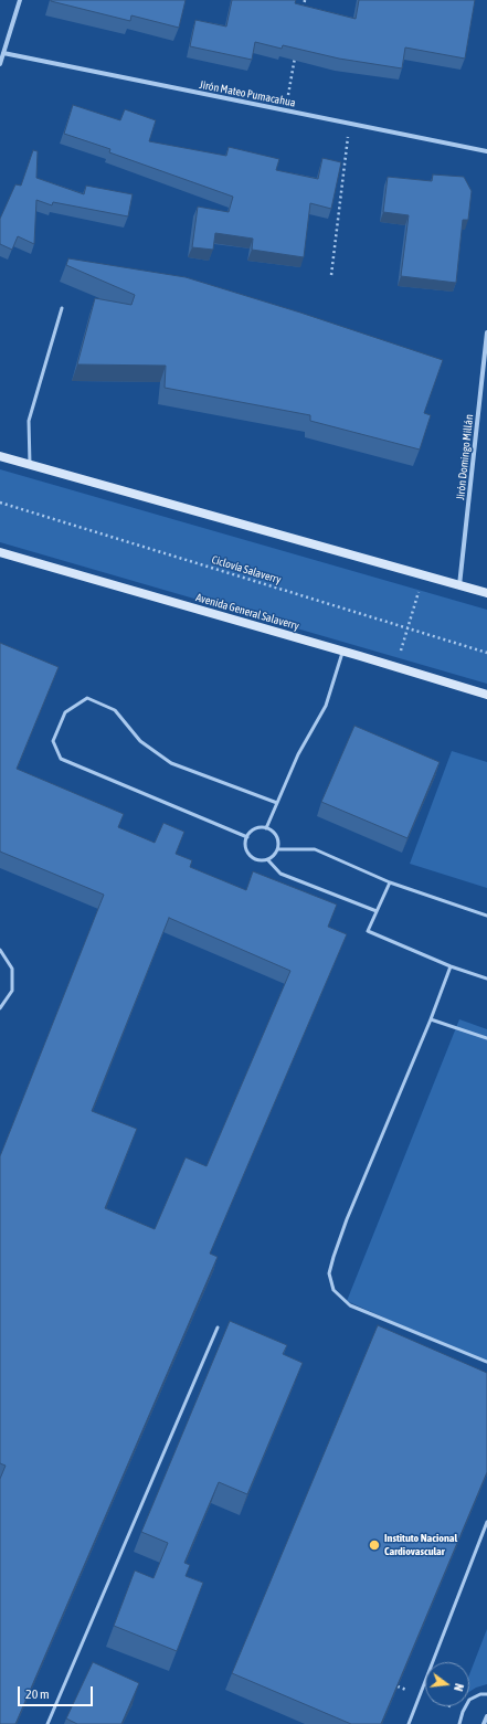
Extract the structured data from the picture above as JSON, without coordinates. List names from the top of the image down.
{
  "streets": {
    "main road": ["Avenida General Salaverry"],
    "street": ["Jirón Mateo Pumacahua", "Jirón Domingo Millán"],
    "path": ["Ciclovía Salaverry"]
  },
  "places": ["Instituto Nacional Cardiovascular"],
  "scale_bar": "20 m",
  "north": "right"
}
